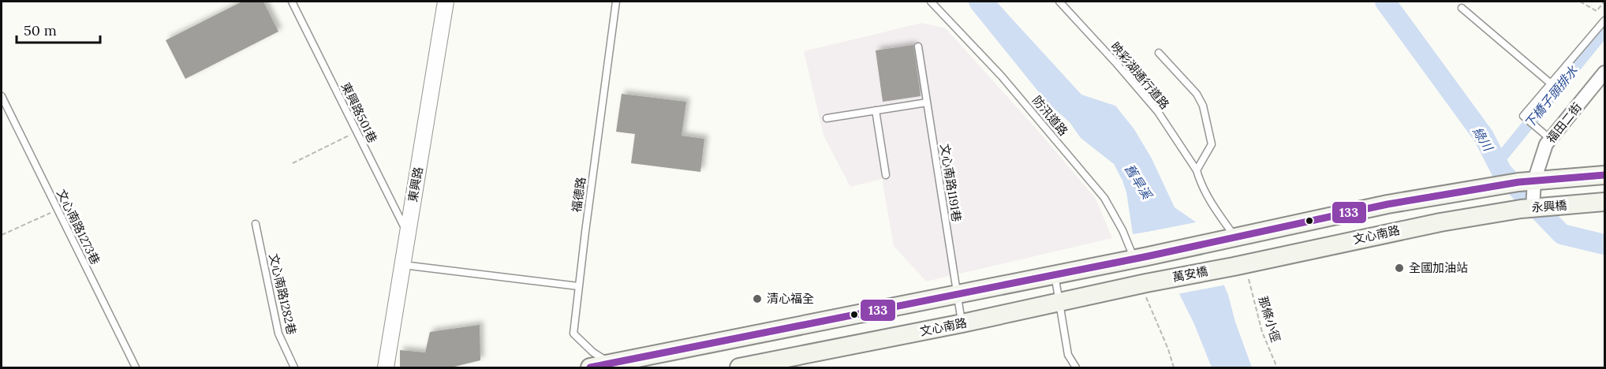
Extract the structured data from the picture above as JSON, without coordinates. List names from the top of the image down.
{
  "streets": {
    "main road": ["永興橋", "文心南路", "萬安橋"],
    "street": ["福田二街", "東興路"],
    "lane": [
      "映彩湖通行道路",
      "東興路501巷",
      "防汛道路",
      "文心南路1191巷",
      "福德路",
      "文心南路1273巷",
      "文心南路1282巷"
    ],
    "path": ["那條小徑"]
  },
  "crossings": [
    ["東興路501巷", "東興路"],
    ["福田二街", "永興橋"],
    ["福田二街", "文心南路"],
    ["文心南路1191巷", "文心南路"],
    ["永興橋", "文心南路"],
    ["文心南路", "萬安橋"],
    ["文心南路", "那條小徑"],
    ["萬安橋", "那條小徑"]
  ],
  "water": ["下橋子頭排水", "綠川", "舊旱溪"],
  "places": ["全國加油站", "清心福全"],
  "lines": ["transit line 133"],
  "scale_bar": "50 m"
}
